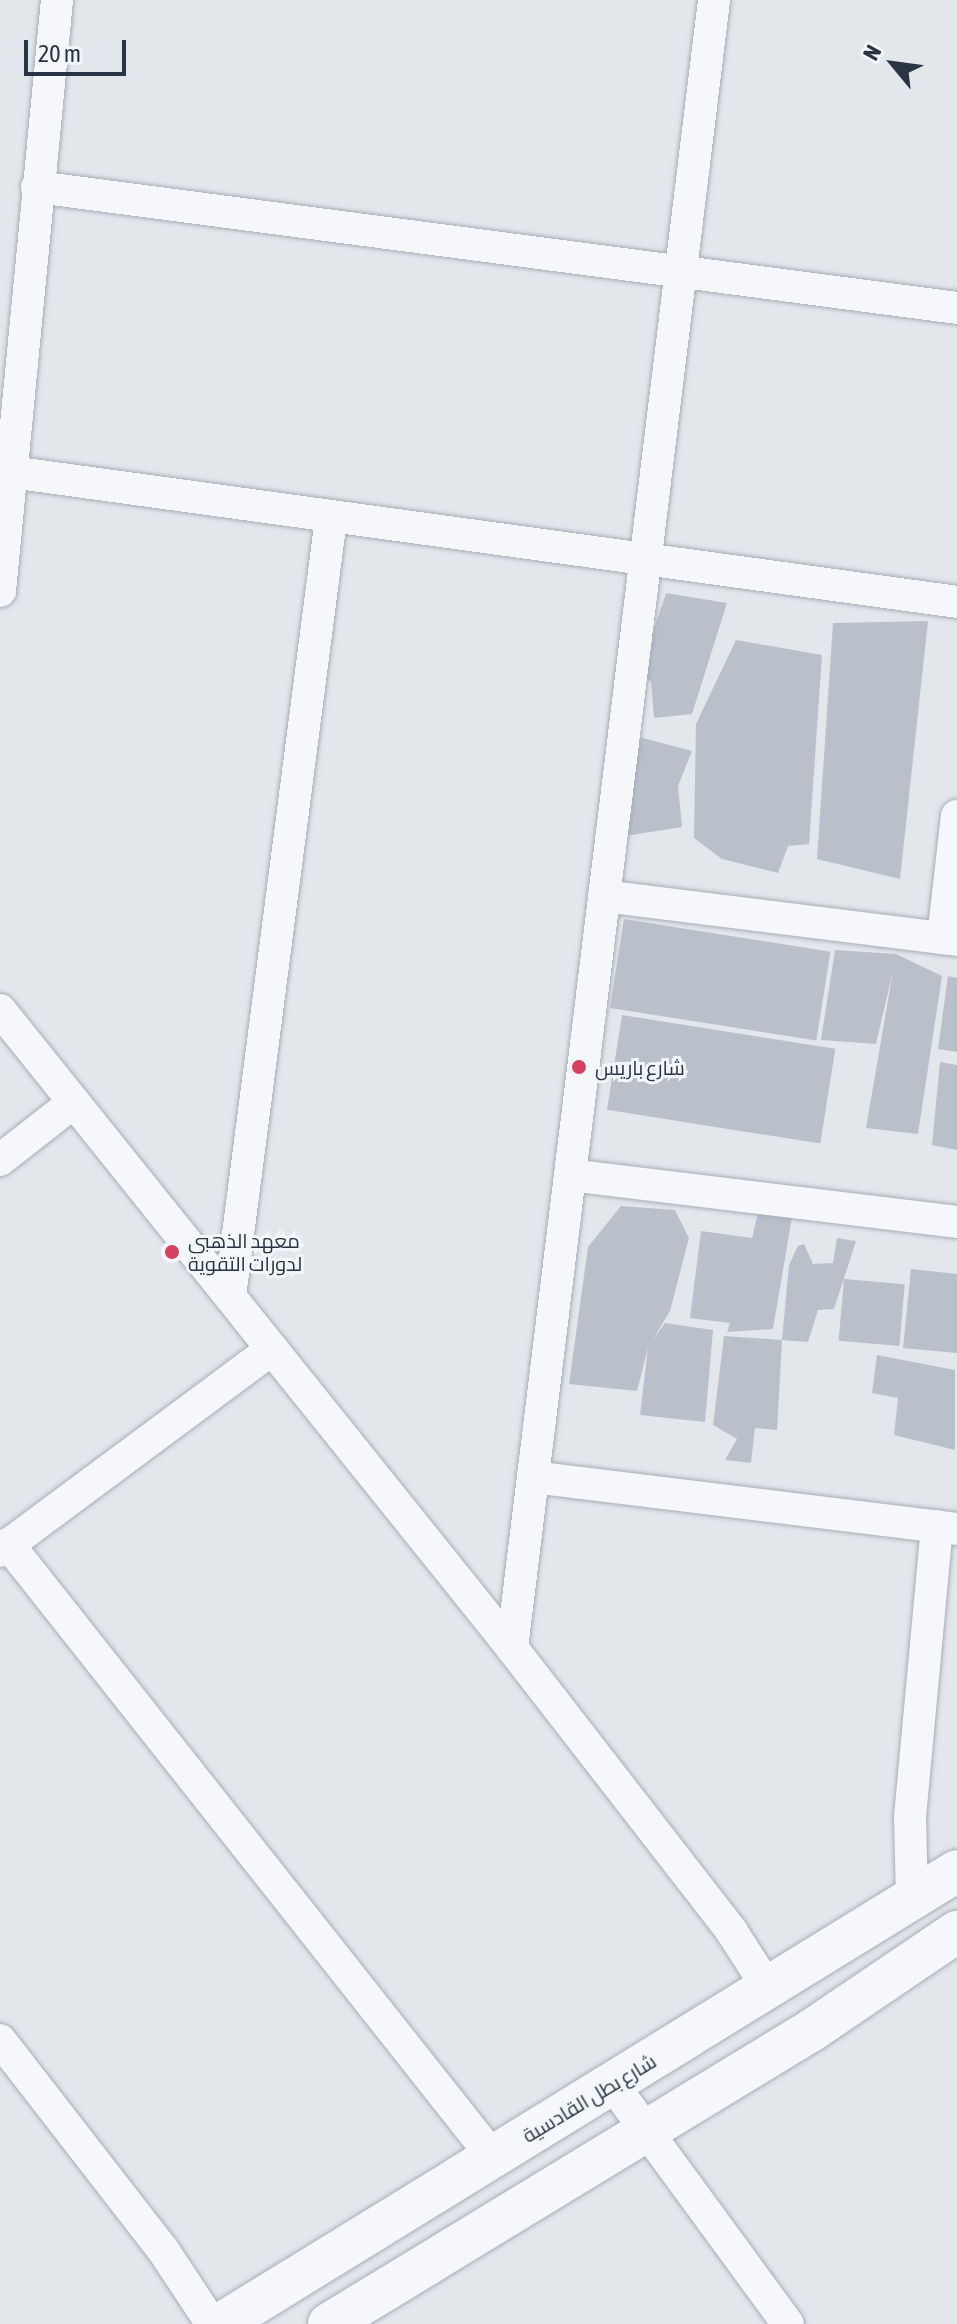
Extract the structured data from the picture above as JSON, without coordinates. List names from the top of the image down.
{
  "streets": {
    "street": ["شارع بطل القادسية"]
  },
  "places": ["شارع باريس", "معهد الذهبي لدورات التقوية"],
  "scale_bar": "20 m",
  "north": "top left"
}
